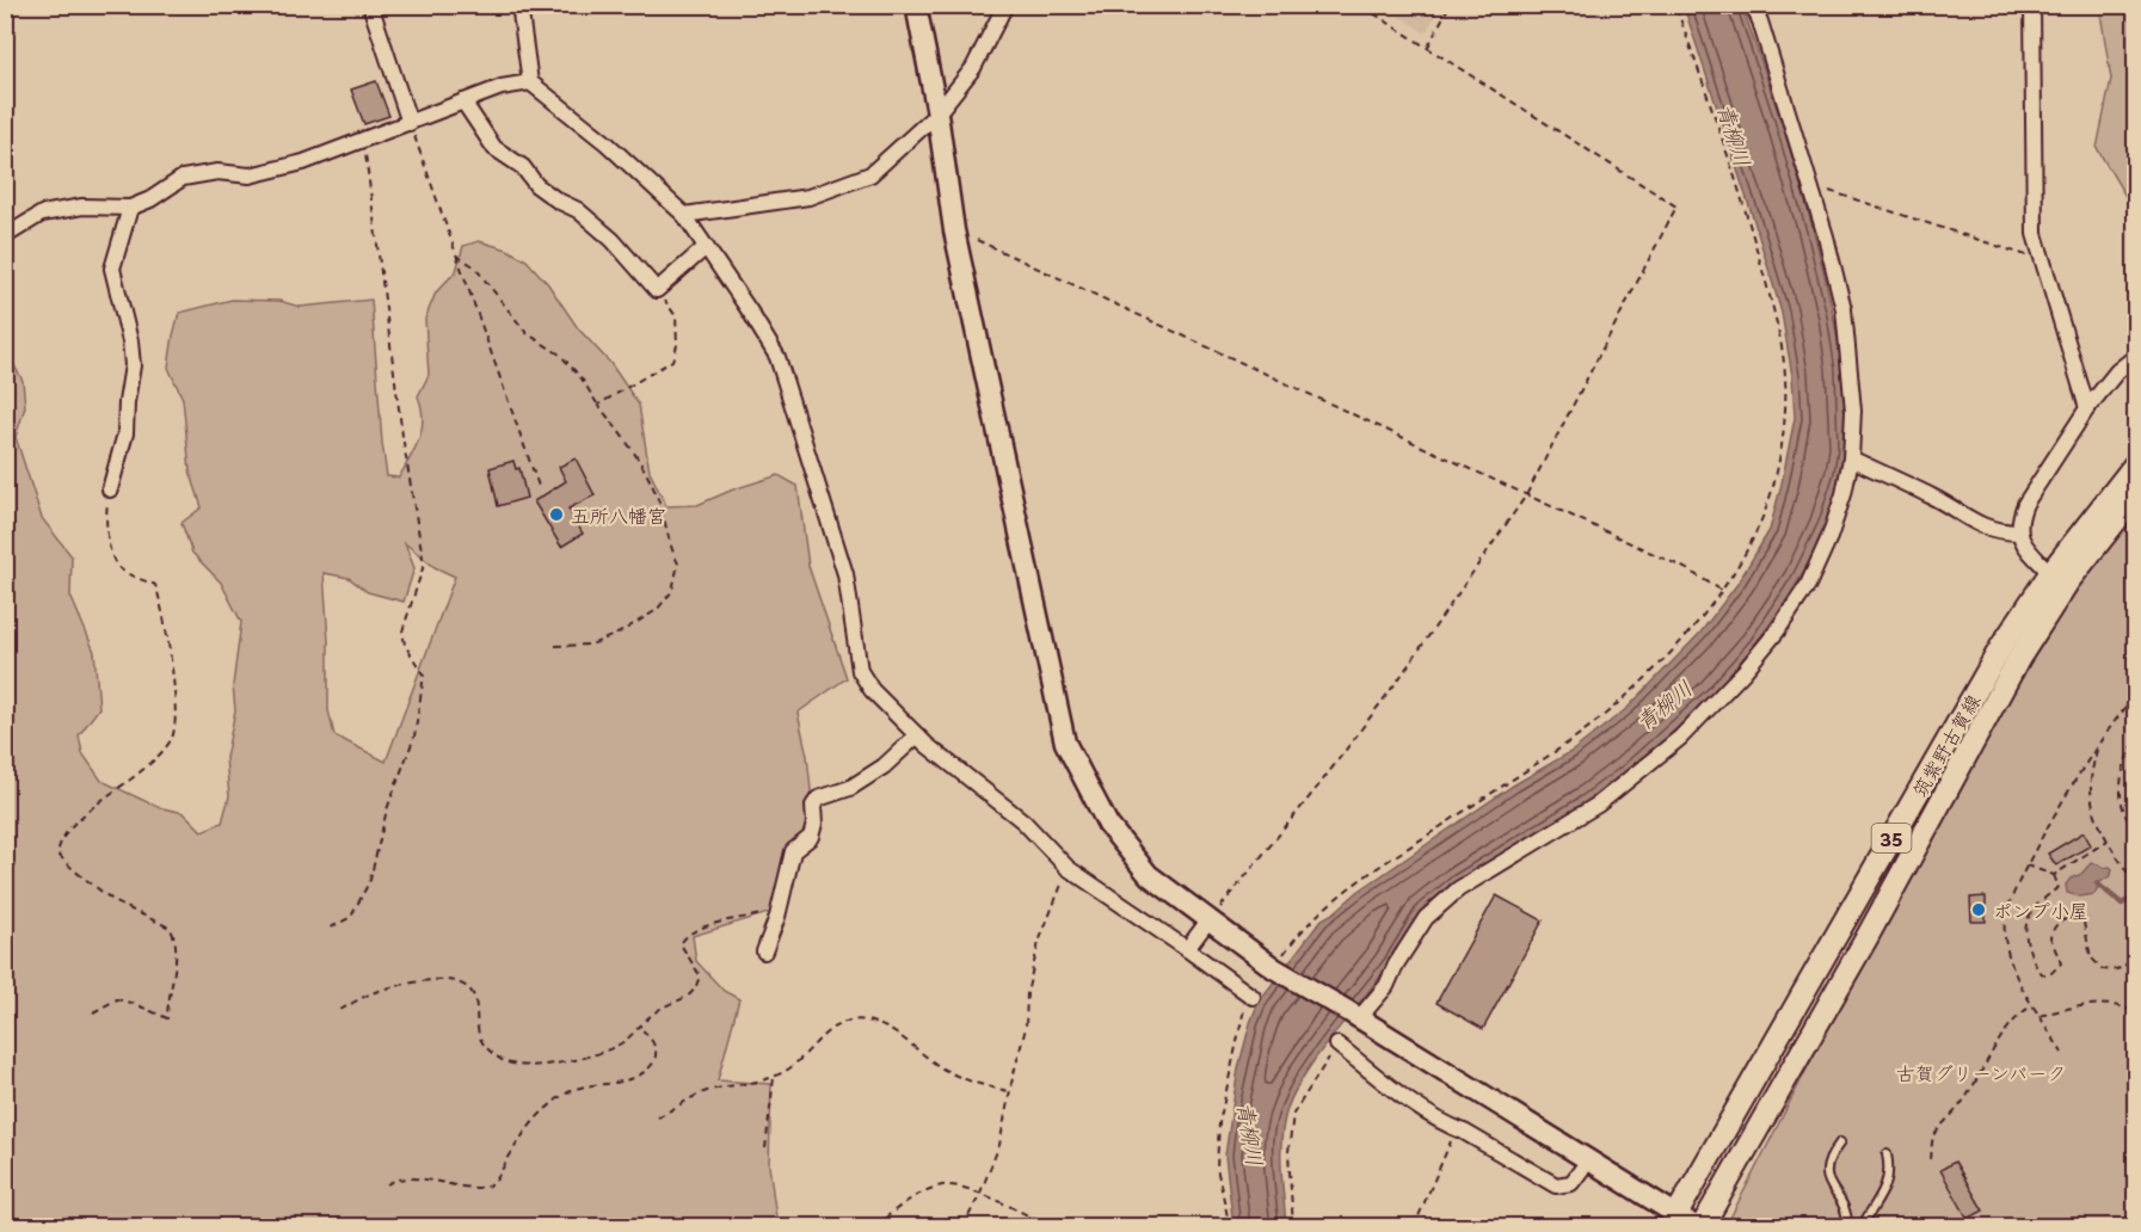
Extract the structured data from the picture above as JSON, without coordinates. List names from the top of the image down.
{
  "streets": {
    "main road": ["筑紫野古賀線", "35"]
  },
  "water": ["青柳川"],
  "parks": ["古賀グリーンパーク"],
  "places": ["五所八幡宮", "ポンプ小屋"]
}
